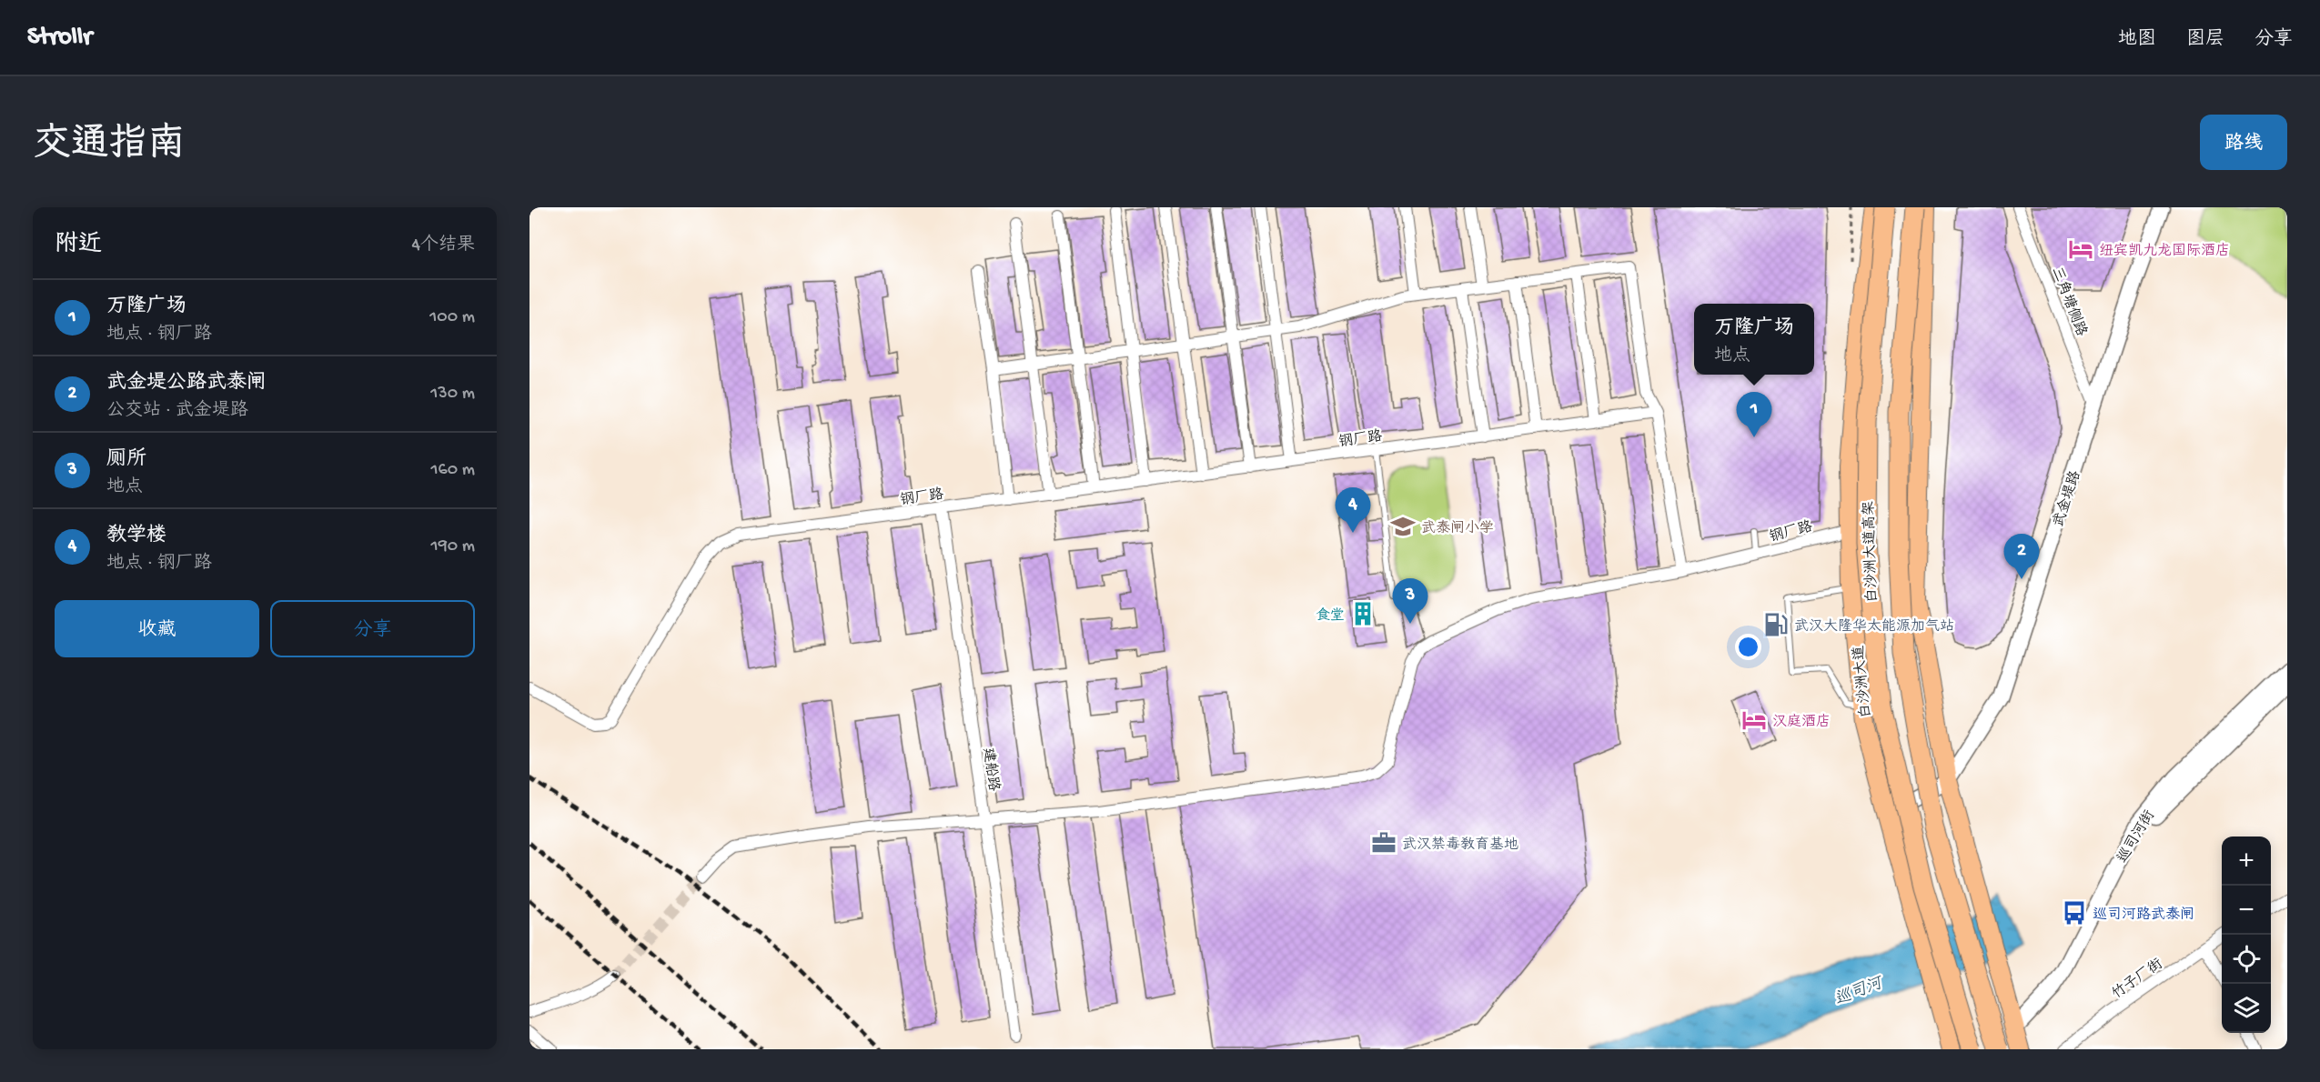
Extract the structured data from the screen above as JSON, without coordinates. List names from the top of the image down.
{
  "streets": {
    "highway": ["白沙洲大道高架"],
    "main road": ["白沙洲大道"],
    "street": [
      "三角塘侧路",
      "钢厂路",
      "武金堤路",
      "建船路",
      "巡司河街",
      "竹子厂街"
    ]
  },
  "crossings": [
    ["三角塘侧路", "武金堤路"],
    ["钢厂路", "白沙洲大道"],
    ["钢厂路", "建船路"]
  ],
  "water": ["巡司河"],
  "places": {
    "hotel": ["纽宾凯九龙国际酒店", "汉庭酒店"],
    "school or university": ["武泰闸小学"],
    "building": ["食堂"],
    "fuel station": ["武汉大隆华太能源加气站"],
    "office": ["武汉禁毒教育基地"],
    "bus stop": ["巡司河路武泰闸"]
  },
  "page": {
    "header": "Strollr",
    "nav": ["地图", "图层", "分享"],
    "title": "交通指南",
    "buttons": [
      "路线",
      ["收藏", "分享"]
    ],
    "heading": ["附近", "4个结果"],
    "list": [
      {
        "mark": "1",
        "name": "万隆广场",
        "note": "地点 · 钢厂路",
        "value": "100 m"
      },
      {
        "mark": "2",
        "name": "武金堤公路武泰闸",
        "note": "公交站 · 武金堤路",
        "value": "130 m"
      },
      {
        "mark": "3",
        "name": "厕所",
        "note": "地点",
        "value": "160 m"
      },
      {
        "mark": "4",
        "name": "教学楼",
        "note": "地点 · 钢厂路",
        "value": "190 m"
      }
    ],
    "popup": ["万隆广场", "地点"],
    "pins": [
      "1",
      "4",
      "2",
      "3"
    ],
    "map_buttons": ["+", "−"]
  }
}
